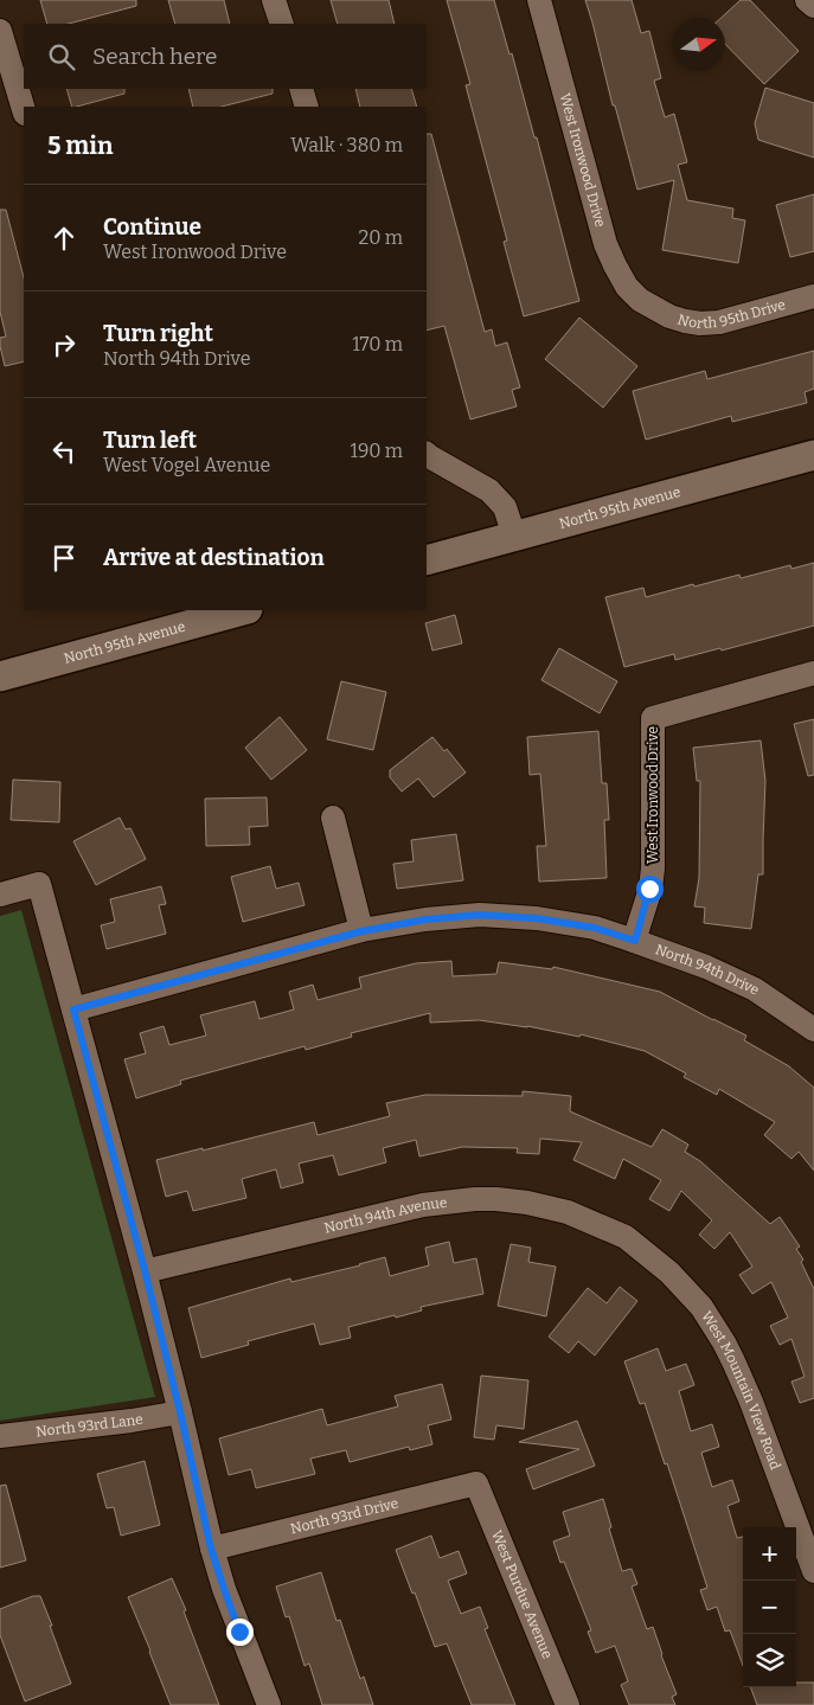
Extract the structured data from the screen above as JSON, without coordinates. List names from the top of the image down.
{
  "streets": {
    "street": [
      "West Ironwood Drive",
      "North 95th Drive",
      "North 95th Avenue",
      "North 94th Drive",
      "North 94th Avenue",
      "West Mountain View Road",
      "North 93rd Lane",
      "North 93rd Drive",
      "West Purdue Avenue"
    ]
  },
  "crossings": [
    ["West Ironwood Drive", "North 95th Drive"],
    ["West Ironwood Drive", "North 94th Drive"],
    ["North 94th Avenue", "West Mountain View Road"],
    ["North 93rd Drive", "West Purdue Avenue"]
  ],
  "north": "right",
  "page": {
    "search": "Search here",
    "heading": ["5 min", "Walk · 380 m"],
    "list": [
      ["Continue", "West Ironwood Drive", "20 m"],
      ["Turn right", "North 94th Drive", "170 m"],
      ["Turn left", "West Vogel Avenue", "190 m"],
      "Arrive at destination"
    ],
    "map_buttons": ["+", "−"]
  }
}
